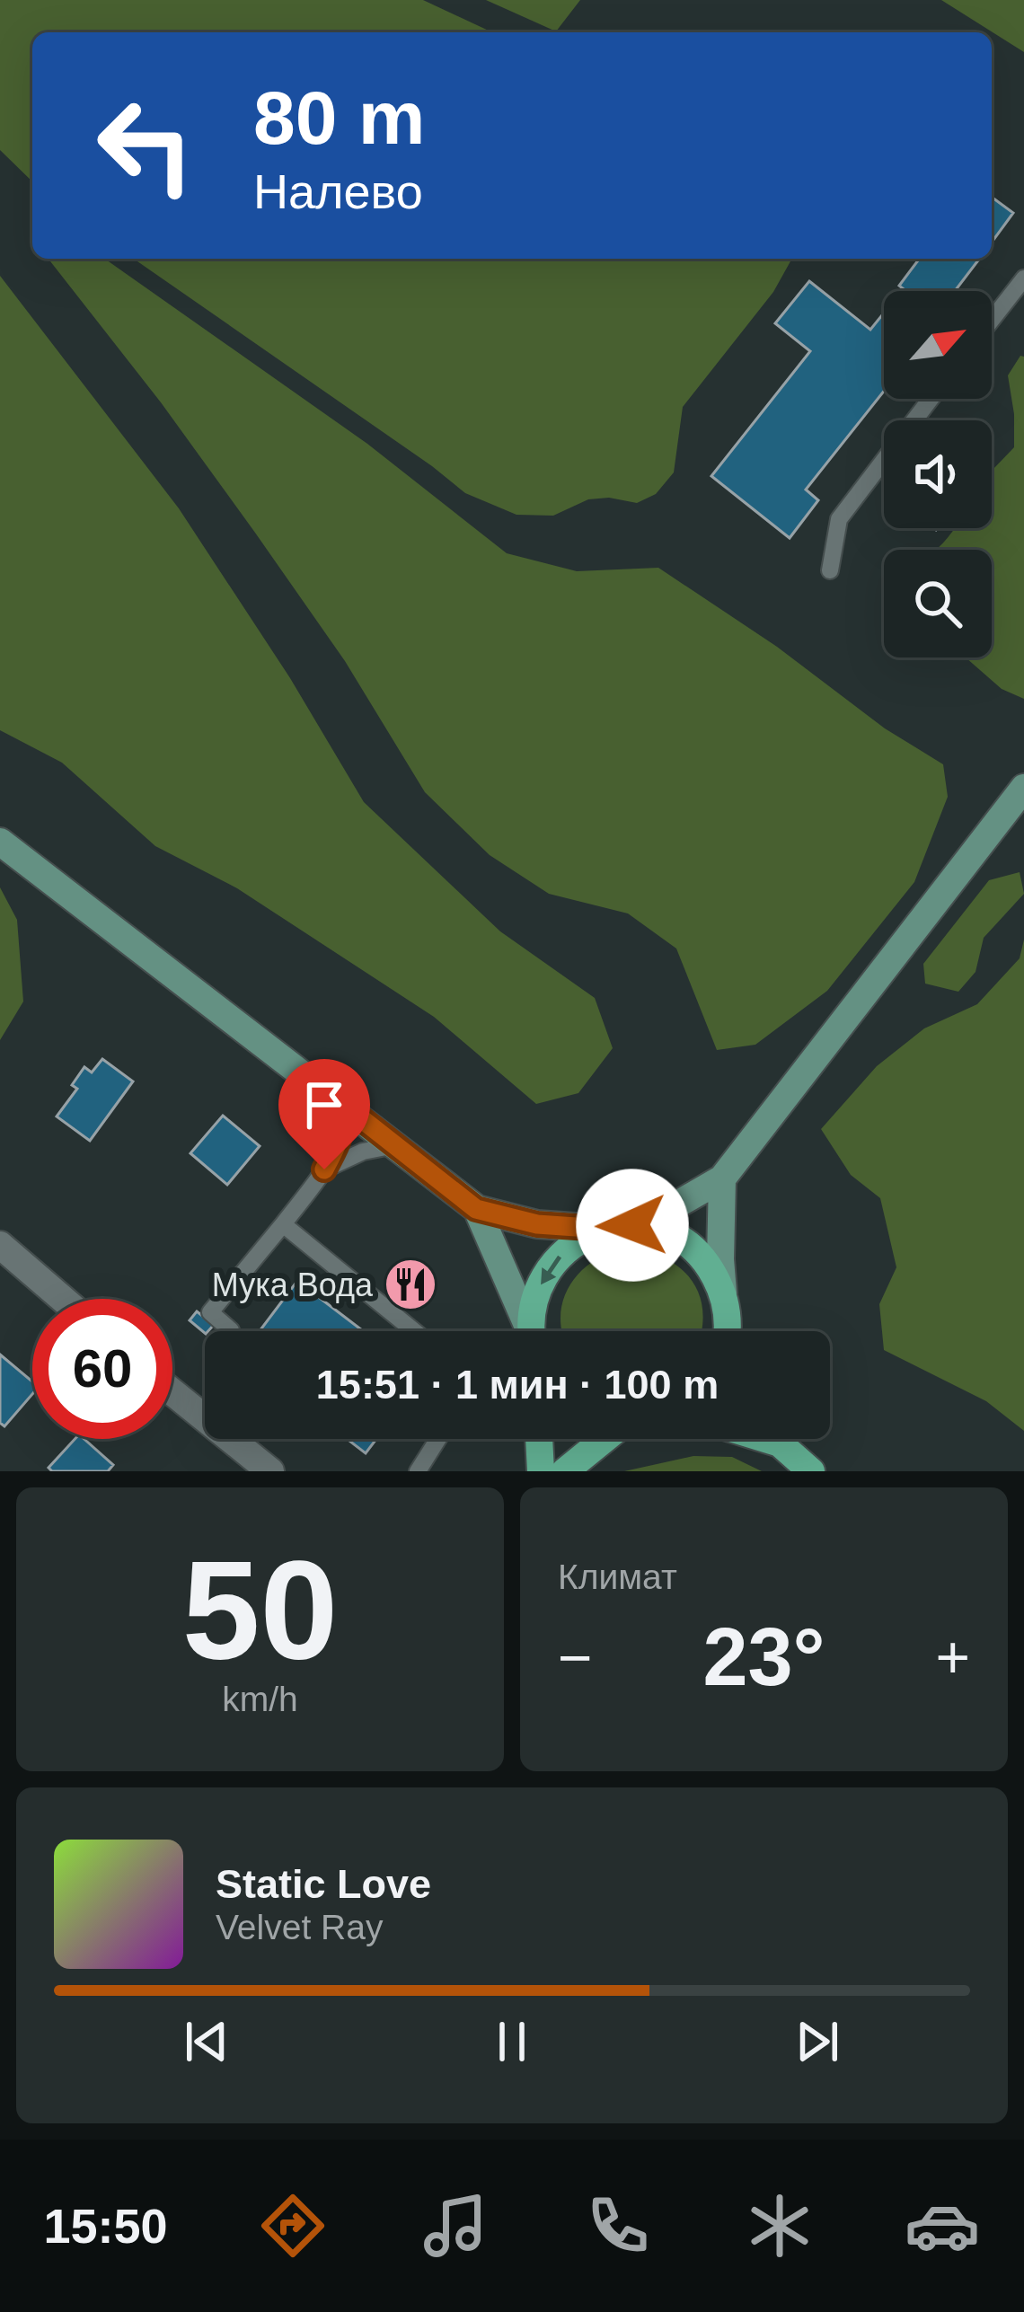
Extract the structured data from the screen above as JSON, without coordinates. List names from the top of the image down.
{
  "places": {
    "restaurant": ["Мука Вода"]
  },
  "north": "top right",
  "page": {
    "turn": ["80 m", "Налево"],
    "limit": "60",
    "trip": "15:51 · 1 мин · 100 m",
    "tile": [
      ["50", "km/h"],
      "Климат"
    ],
    "heat": ["−", "23°", "+"],
    "song": ["Static Love", "Velvet Ray"],
    "tabs": "15:50"
  }
}
